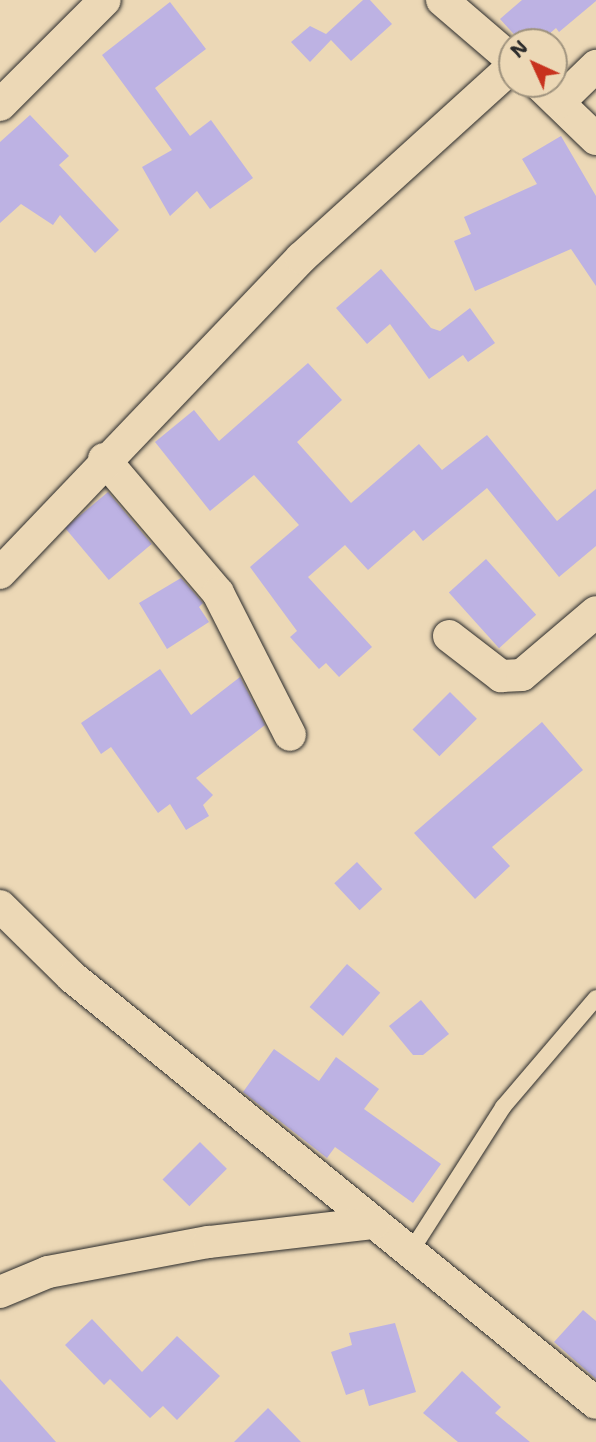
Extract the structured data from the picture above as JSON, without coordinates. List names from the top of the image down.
{
  "north": "top left"
}
